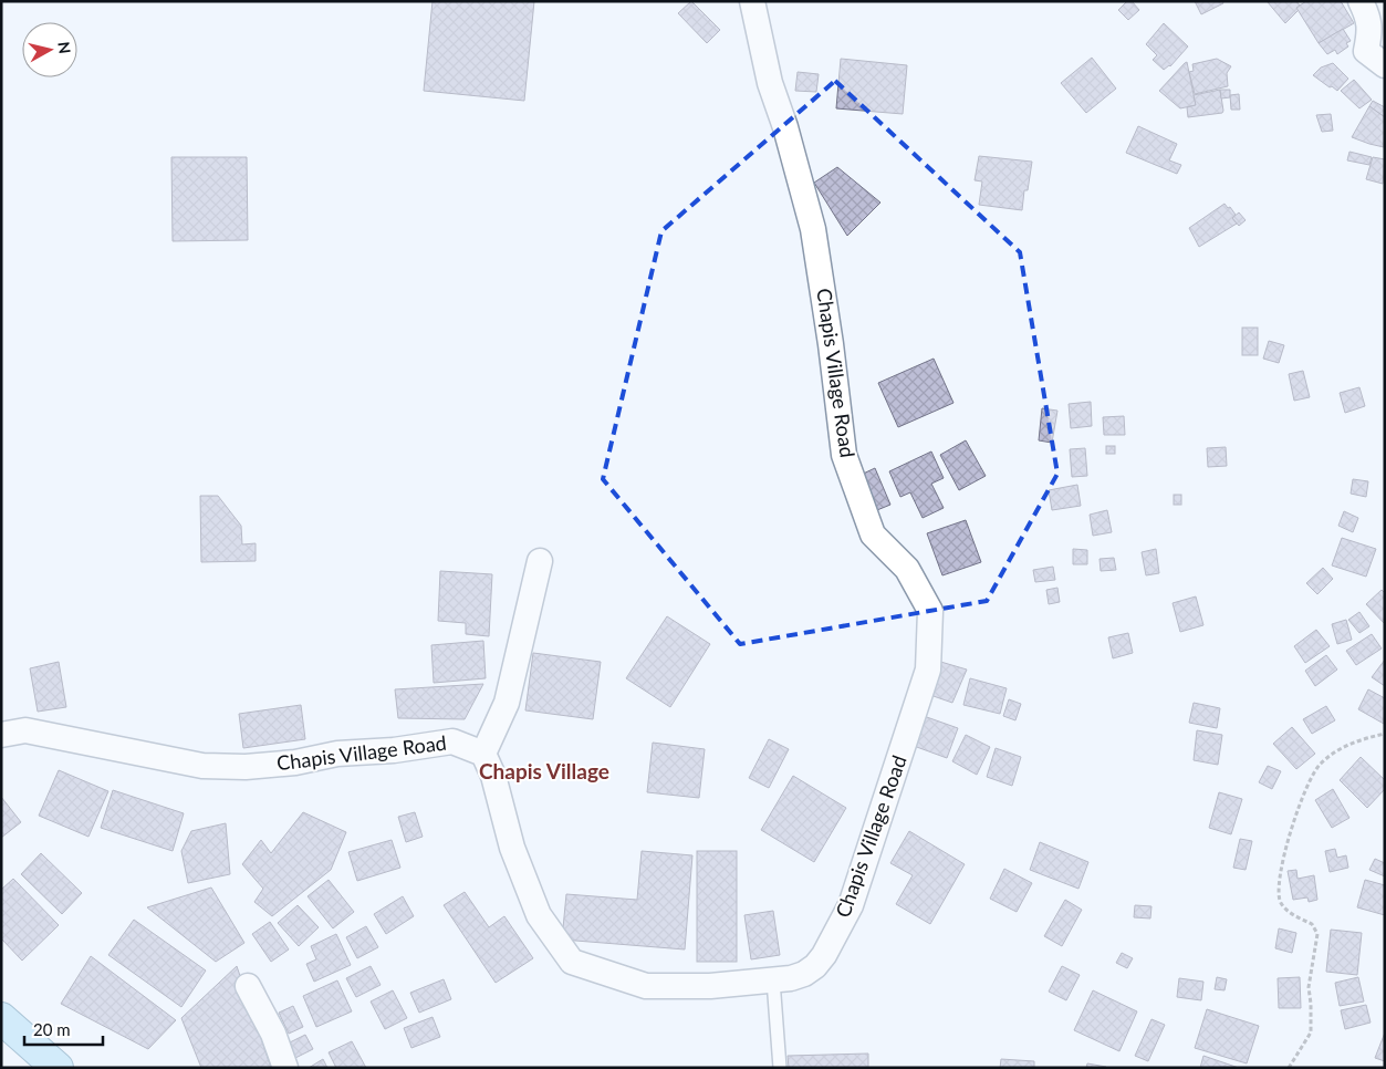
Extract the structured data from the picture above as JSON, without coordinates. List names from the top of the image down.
{
  "streets": {
    "street": ["Chapis Village Road"]
  },
  "districts": ["Chapis Village"],
  "scale_bar": "20 m",
  "north": "right"
}
